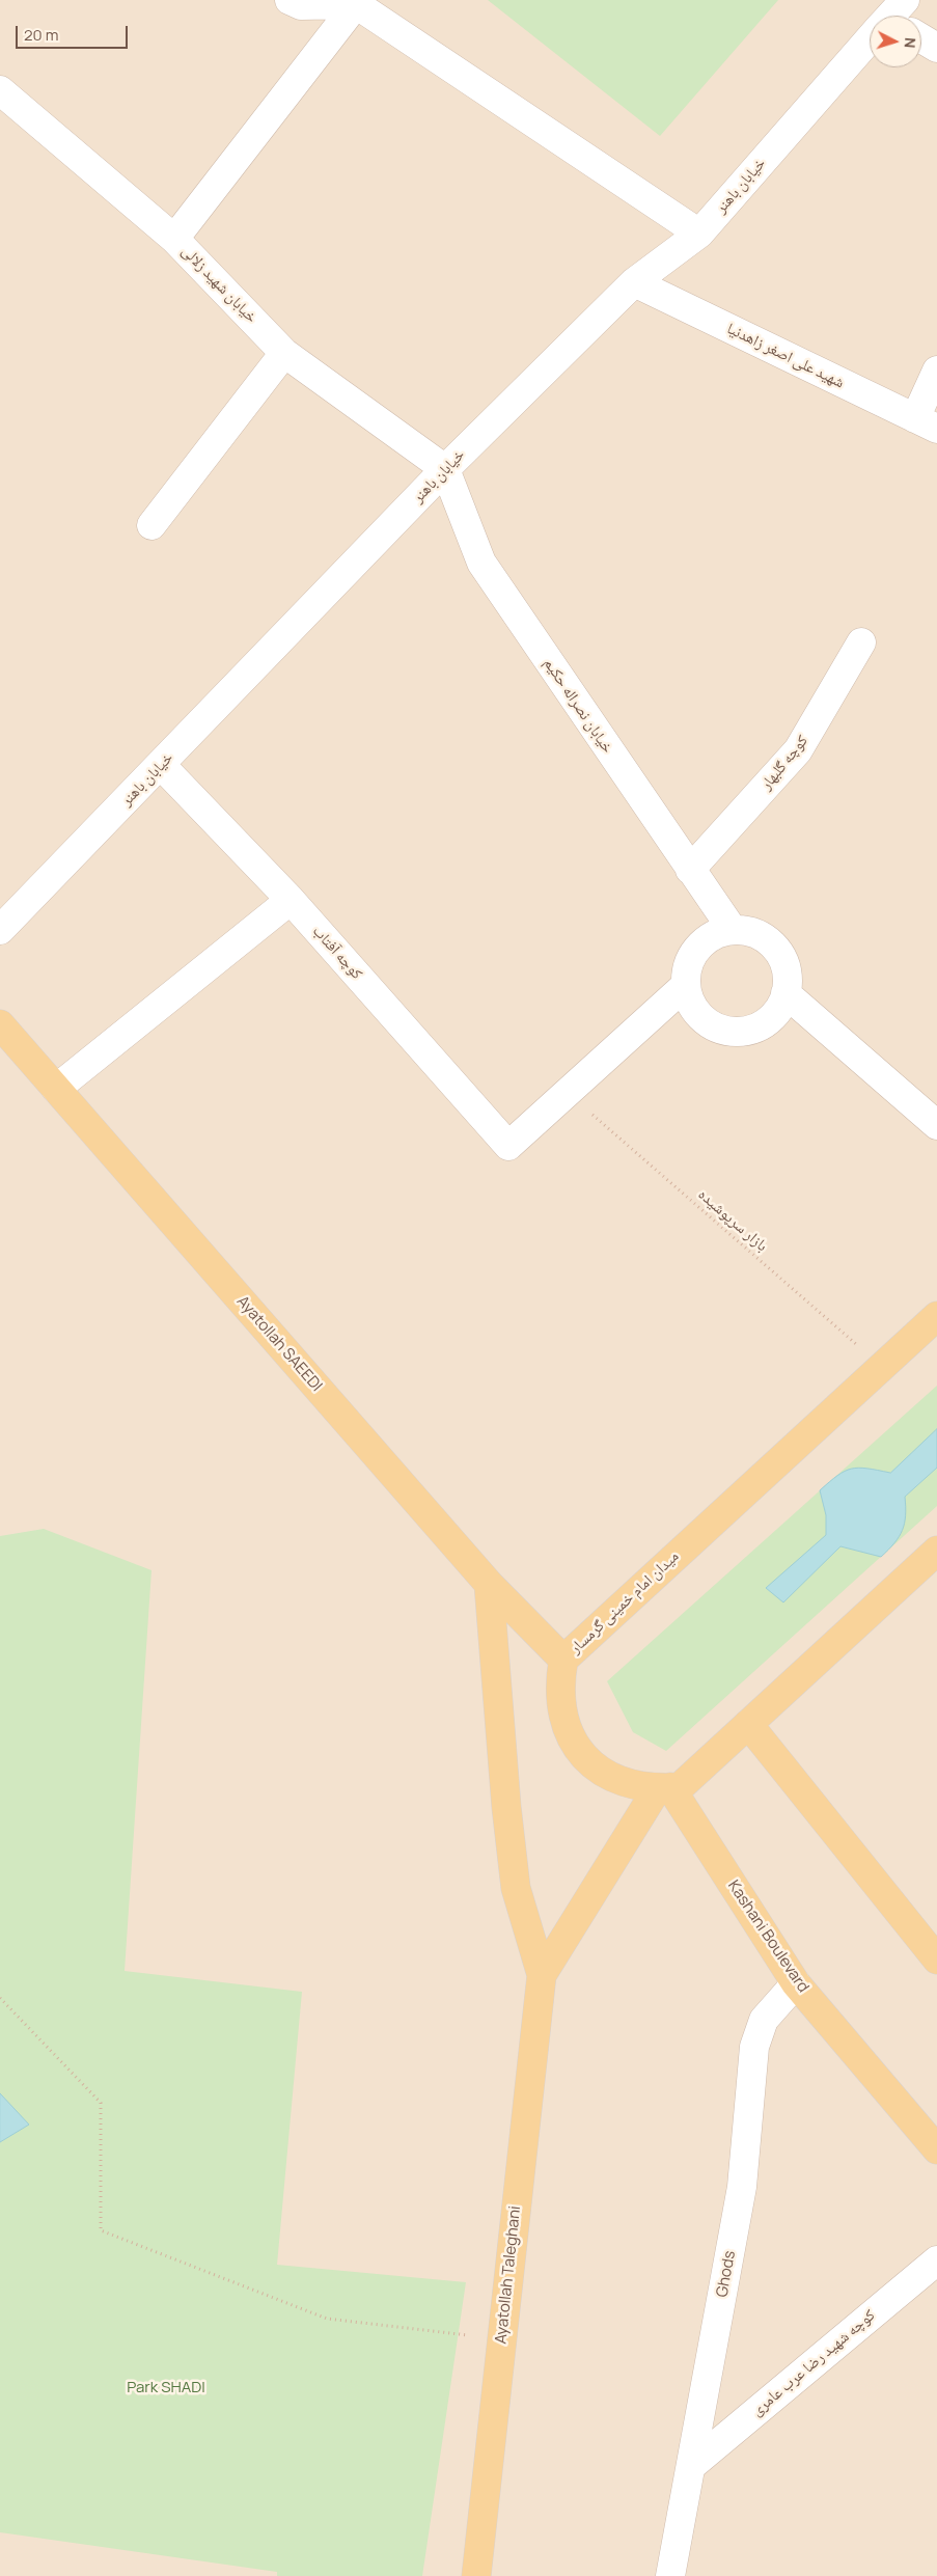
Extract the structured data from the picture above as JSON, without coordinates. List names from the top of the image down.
{
  "streets": {
    "main road": [
      "Ayatollah SAEEDI",
      "میدان امام خمینی گرمسار",
      "Kashani Boulevard",
      "Ayatollah Taleghani"
    ],
    "street": [
      "خیابان باهنر",
      "خیابان شهید زلالی",
      "شهید علی اصغر زاهدنیا",
      "خیابان نصراله حکیم",
      "کوچه گلبهار",
      "کوچه آفتاب",
      "Ghods",
      "کوچه شهید رضا عرب عامری"
    ],
    "path": ["بازار سرپوشیده"]
  },
  "crossings": [
    ["خیابان باهنر", "خیابان شهید زلالی"],
    ["خیابان باهنر", "شهید علی اصغر زاهدنیا"],
    ["خیابان باهنر", "خیابان نصراله حکیم"],
    ["خیابان باهنر", "کوچه آفتاب"],
    ["خیابان شهید زلالی", "خیابان نصراله حکیم"],
    ["خیابان نصراله حکیم", "کوچه گلبهار"],
    ["کوچه آفتاب", "بازار سرپوشیده"],
    ["بازار سرپوشیده", "میدان امام خمینی گرمسار"],
    ["Ayatollah SAEEDI", "میدان امام خمینی گرمسار"],
    ["میدان امام خمینی گرمسار", "Kashani Boulevard"],
    ["Kashani Boulevard", "Ghods"],
    ["Ghods", "کوچه شهید رضا عرب عامری"]
  ],
  "parks": ["Park SHADI"],
  "scale_bar": "20 m",
  "north": "right"
}
